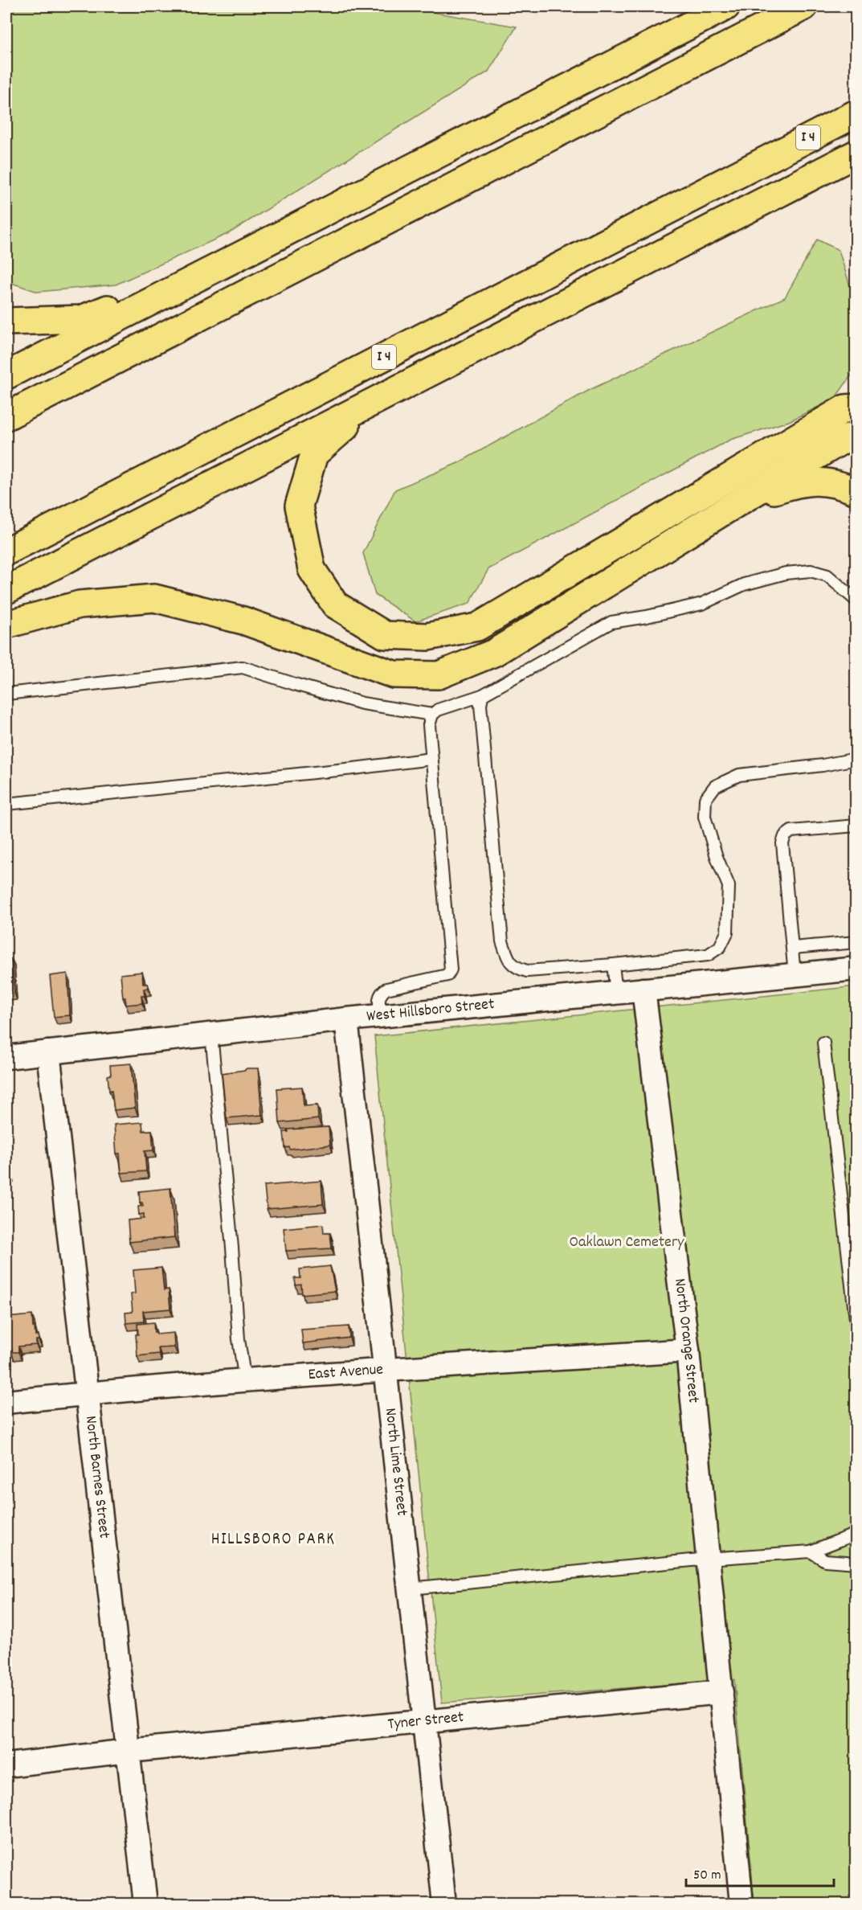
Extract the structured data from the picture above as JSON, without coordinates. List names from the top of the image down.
{
  "streets": {
    "highway": ["I 4"],
    "street": [
      "West Hillsboro Street",
      "North Orange Street",
      "East Avenue",
      "North Lime Street",
      "North Barnes Street",
      "Tyner Street"
    ]
  },
  "crossings": [
    ["West Hillsboro Street", "North Orange Street"],
    ["West Hillsboro Street", "North Lime Street"],
    ["West Hillsboro Street", "North Barnes Street"],
    ["North Orange Street", "East Avenue"],
    ["North Orange Street", "Tyner Street"],
    ["East Avenue", "North Lime Street"],
    ["East Avenue", "North Barnes Street"],
    ["North Lime Street", "Tyner Street"],
    ["North Barnes Street", "Tyner Street"]
  ],
  "districts": ["HILLSBORO PARK"],
  "parks": ["Oaklawn Cemetery"],
  "scale_bar": "50 m"
}
